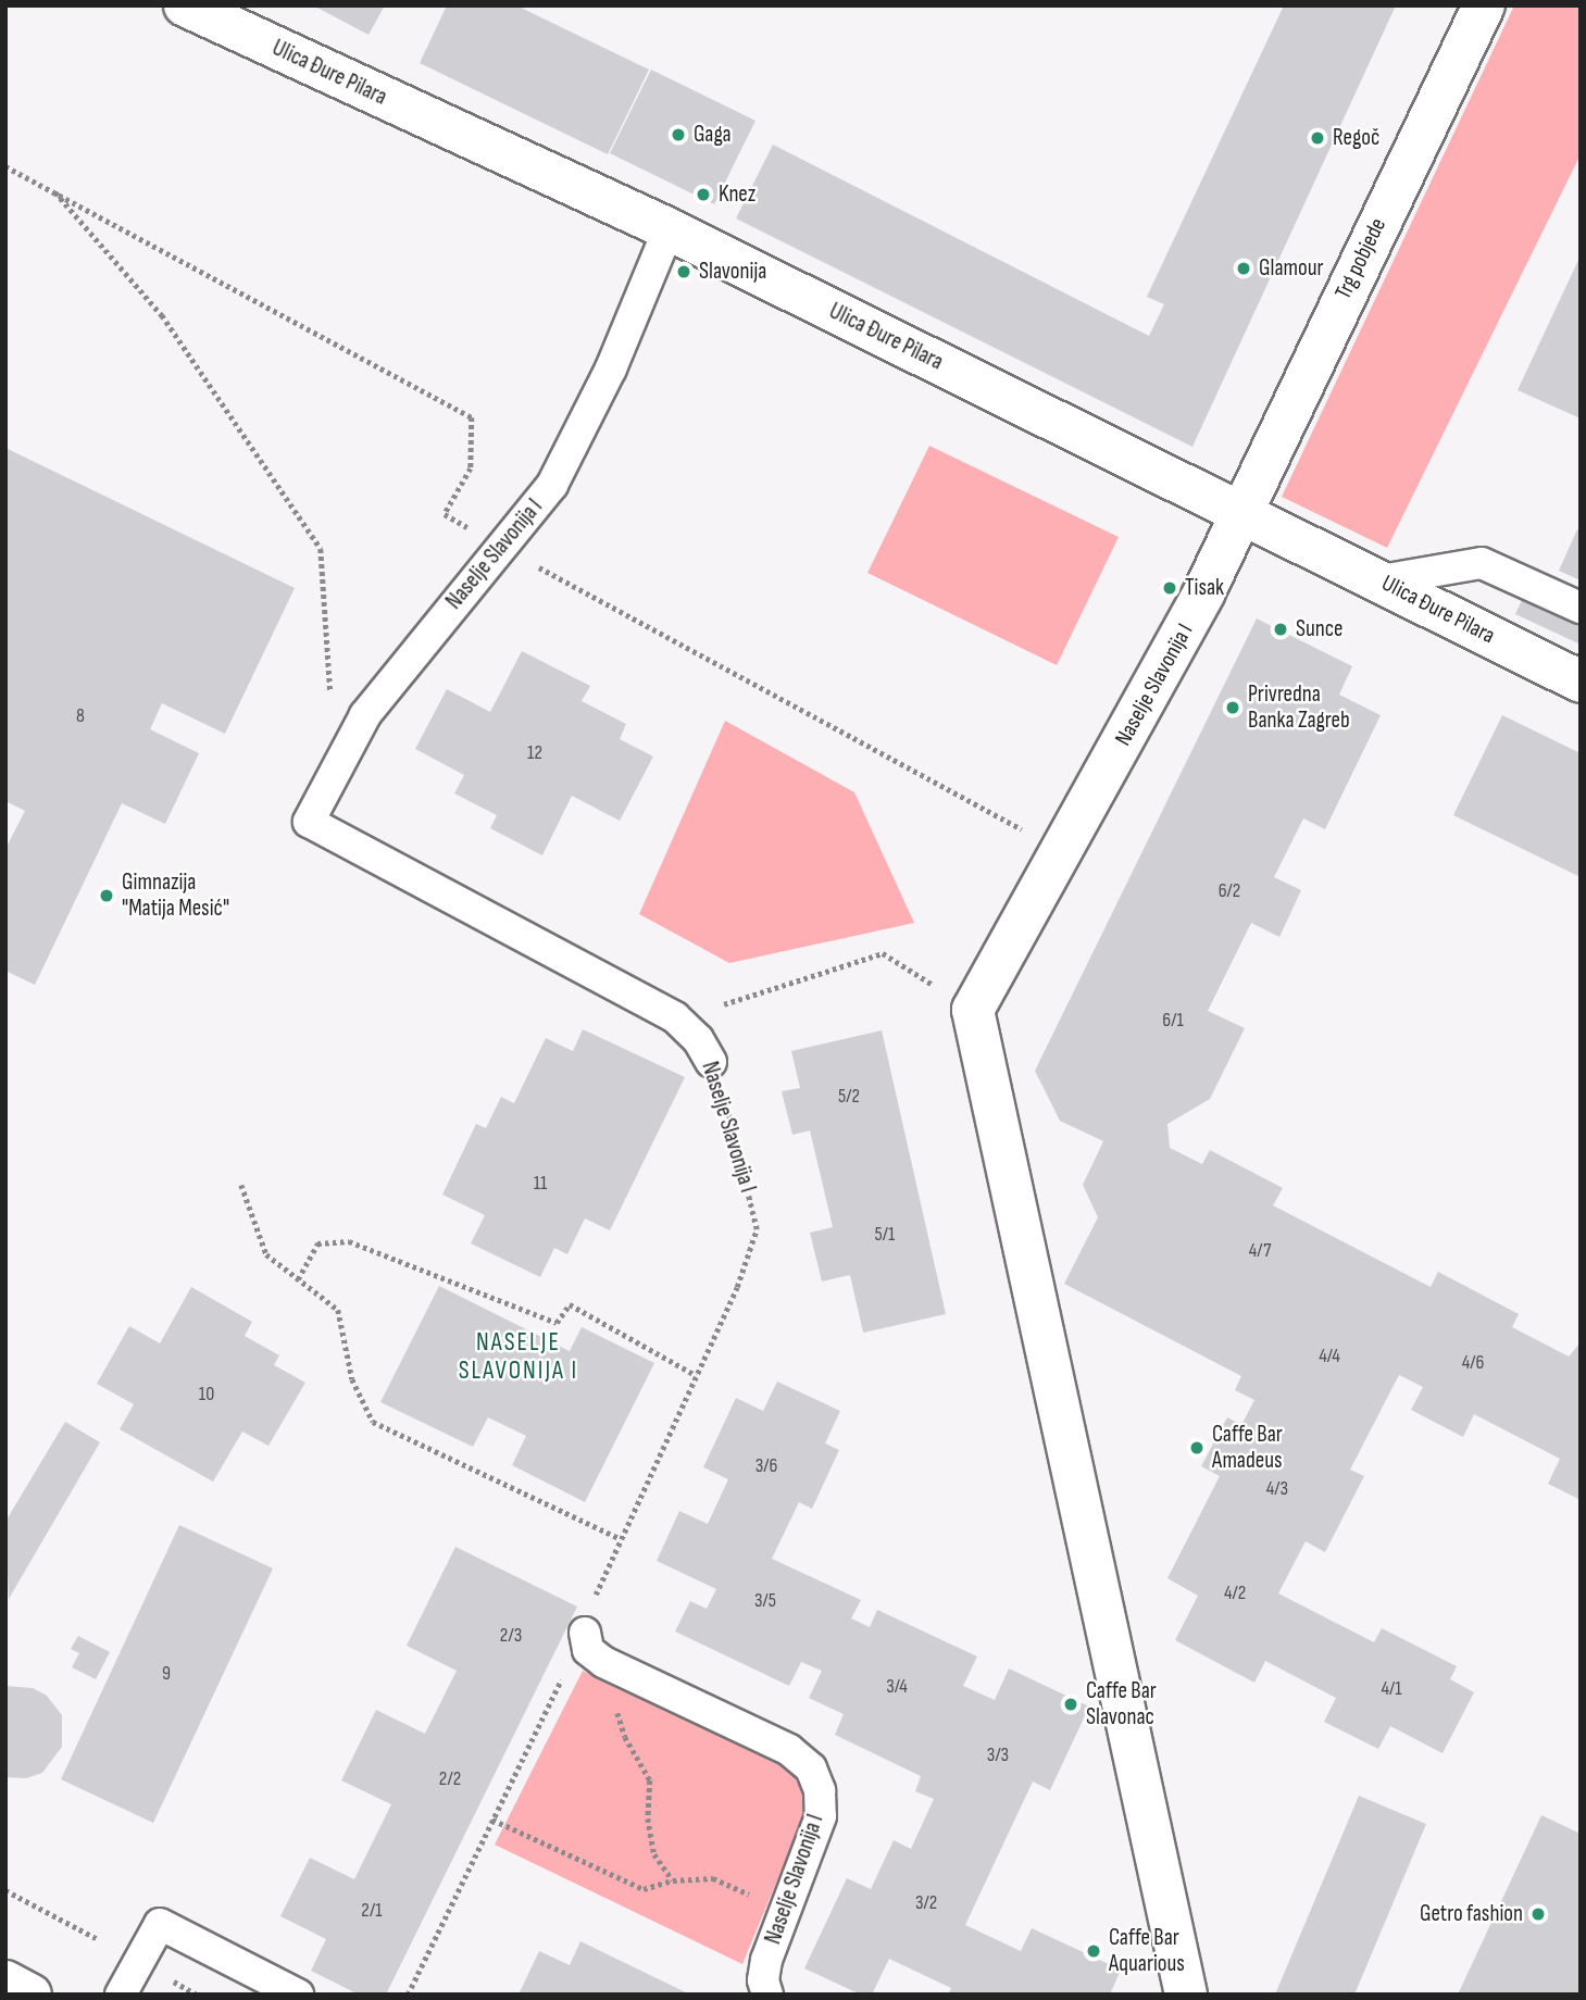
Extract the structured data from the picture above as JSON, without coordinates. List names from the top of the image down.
{
  "streets": {
    "street": ["Ulica Đure Pilara", "Trg pobjede", "Naselje Slavonija I"]
  },
  "crossings": [
    ["Ulica Đure Pilara", "Trg pobjede"],
    ["Ulica Đure Pilara", "Naselje Slavonija I"],
    ["Trg pobjede", "Naselje Slavonija I"]
  ],
  "districts": ["NASELJE SLAVONIJA I"],
  "places": [
    "Gaga",
    "Regoč",
    "Knez",
    "Glamour",
    "Slavonija",
    "Tisak",
    "Sunce",
    "Privredna Banka Zagreb",
    "Gimnazija \"Matija Mesić\"",
    "Caffe Bar Amadeus",
    "Caffe Bar Slavonac",
    "Getro fashion",
    "Caffe Bar Aquarious"
  ],
  "house_numbers": [
    "8",
    "12",
    "6/2",
    "6/1",
    "5/2",
    "11",
    "5/1",
    "4/7",
    "4/4",
    "4/6",
    "10",
    "3/6",
    "4/3",
    "4/2",
    "3/5",
    "2/3",
    "9",
    "3/4",
    "4/1",
    "3/3",
    "2/2",
    "3/2",
    "2/1"
  ]
}
